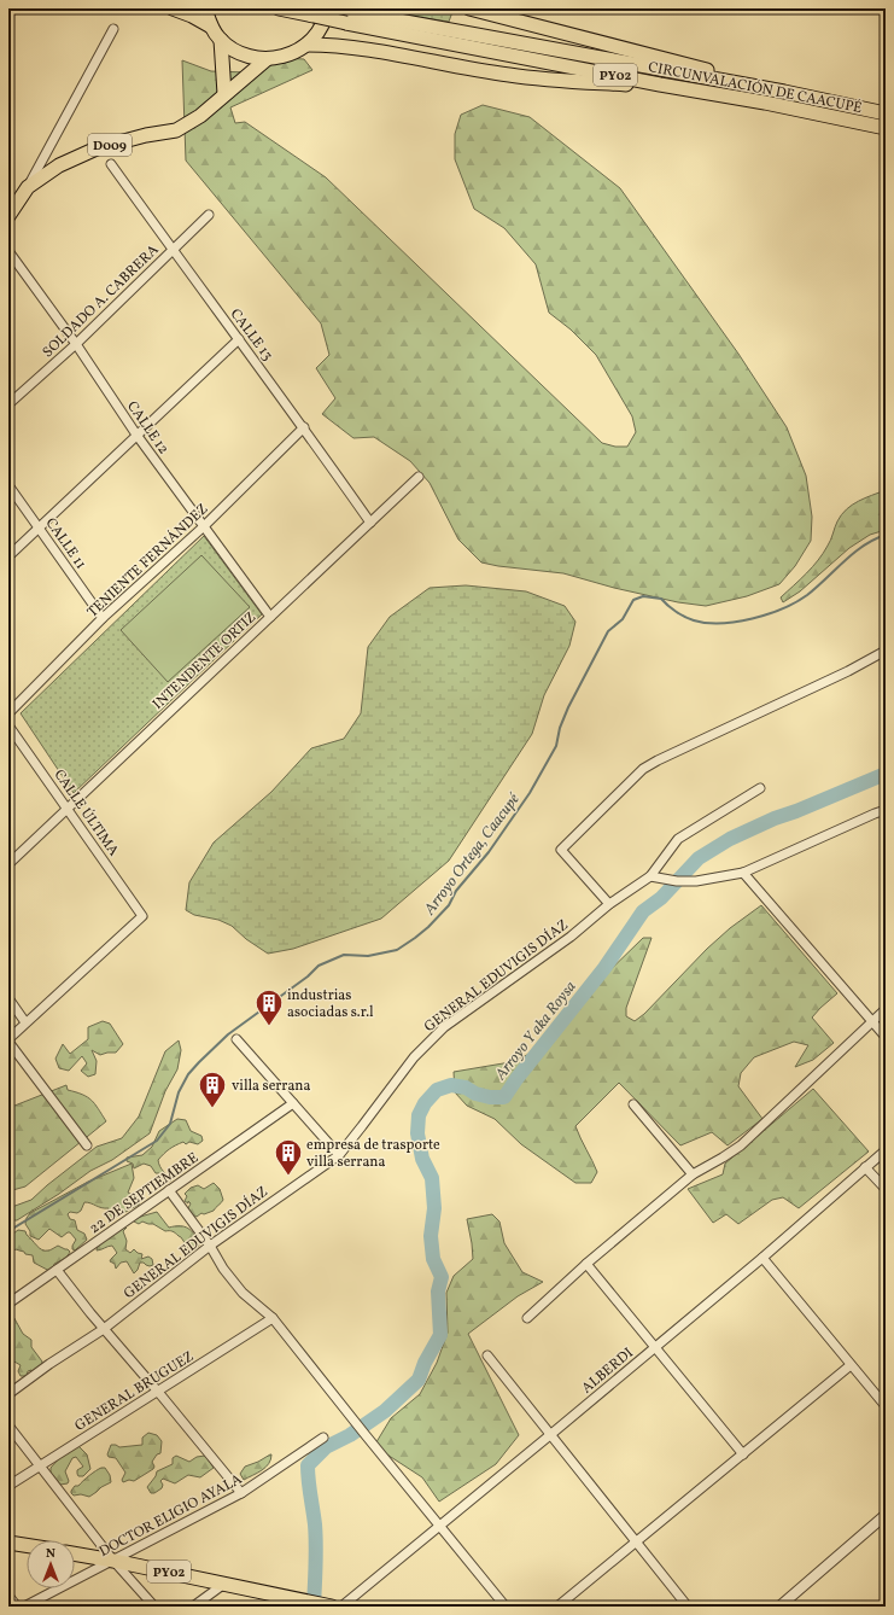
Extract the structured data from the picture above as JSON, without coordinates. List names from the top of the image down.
{
  "streets": {
    "main road": ["PY02", "CIRCUNVALACIÓN DE CAACUPÉ", "D009"],
    "street": [
      "SOLDADO A. CABRERA",
      "CALLE 13",
      "CALLE 12",
      "CALLE 11",
      "TENIENTE FERNÁNDEZ",
      "INTENDENTE ORTIZ",
      "CALLE ÚLTIMA",
      "GENERAL EDUVIGIS DÍAZ",
      "22 DE SEPTIEMBRE",
      "ALBERDI",
      "GENERAL BRUGUEZ",
      "DOCTOR ELIGIO AYALA"
    ]
  },
  "crossings": [
    ["PY02", "DOCTOR ELIGIO AYALA"],
    ["SOLDADO A. CABRERA", "CALLE 13"],
    ["SOLDADO A. CABRERA", "CALLE 12"],
    ["CALLE 13", "TENIENTE FERNÁNDEZ"],
    ["CALLE 13", "INTENDENTE ORTIZ"],
    ["CALLE 12", "TENIENTE FERNÁNDEZ"],
    ["CALLE 12", "INTENDENTE ORTIZ"],
    ["CALLE 11", "TENIENTE FERNÁNDEZ"],
    ["INTENDENTE ORTIZ", "CALLE ÚLTIMA"]
  ],
  "water": ["Arroyo Ortega, Caacupé", "Arroyo Y aka Roysa"],
  "places": {
    "building": ["industrias asociadas s.r.l", "villa serrana", "empresa de trasporte villa serrana"]
  },
  "north": "top"
}
